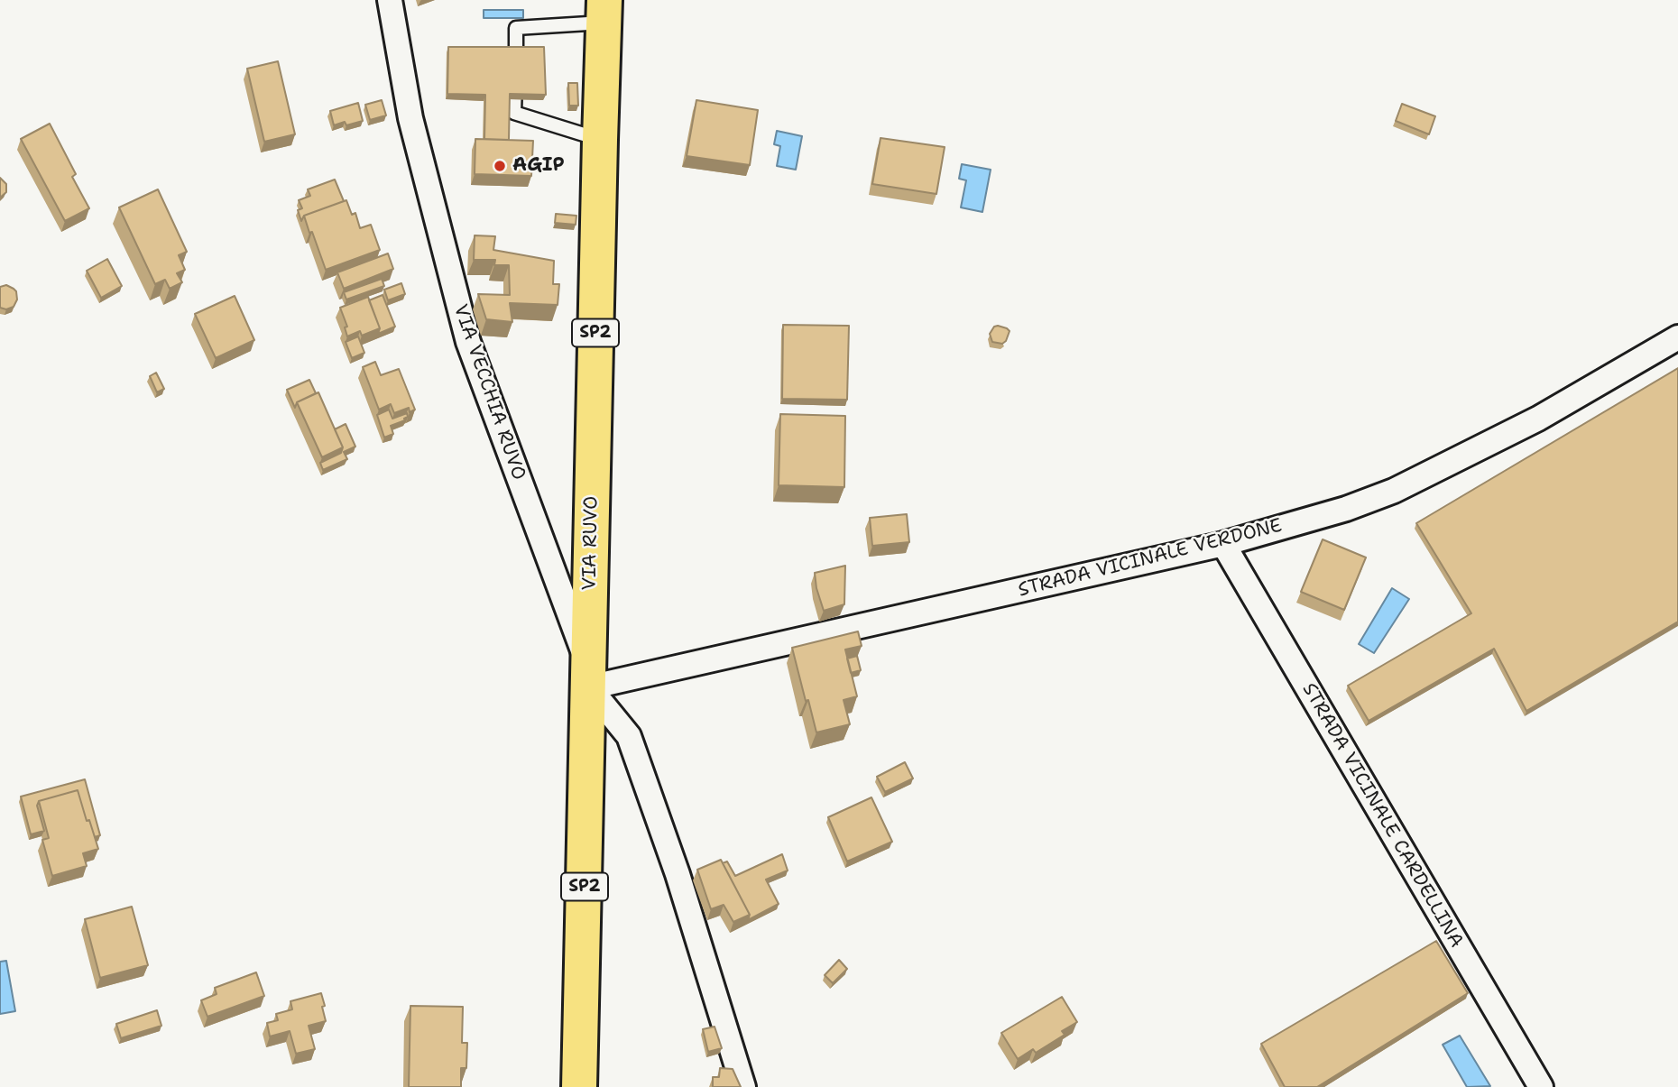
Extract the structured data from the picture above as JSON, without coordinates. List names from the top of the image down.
{
  "streets": {
    "main road": ["SP2", "VIA RUVO"],
    "street": ["VIA VECCHIA RUVO", "STRADA VICINALE VERDONE", "STRADA VICINALE CARDELLINA"]
  },
  "crossings": [
    ["VIA VECCHIA RUVO", "VIA RUVO"],
    ["VIA VECCHIA RUVO", "STRADA VICINALE VERDONE"],
    ["VIA RUVO", "STRADA VICINALE VERDONE"],
    ["STRADA VICINALE VERDONE", "STRADA VICINALE CARDELLINA"]
  ],
  "places": ["AGIP"]
}
